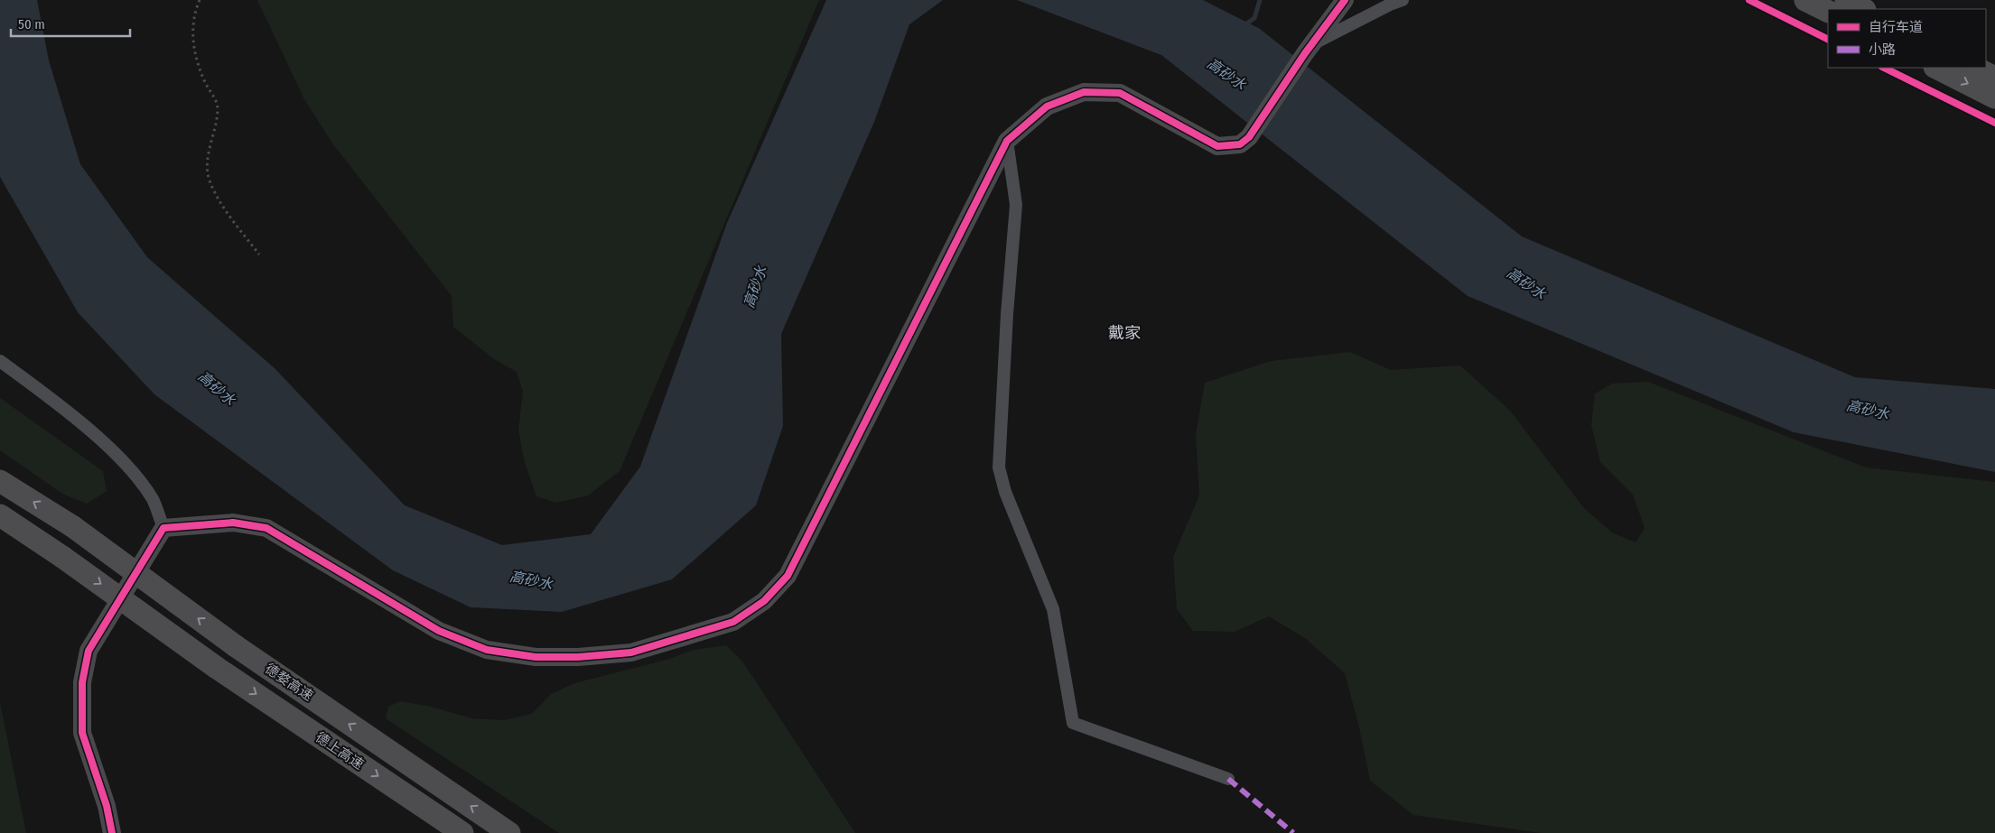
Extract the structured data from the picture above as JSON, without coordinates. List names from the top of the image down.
{
  "streets": {
    "highway": ["德婺高速", "德上高速"]
  },
  "one_way": ["德婺高速", "德上高速"],
  "districts": ["戴家"],
  "water": ["高砂水"],
  "legend": ["自行车道", "小路"],
  "scale_bar": "50 m"
}
